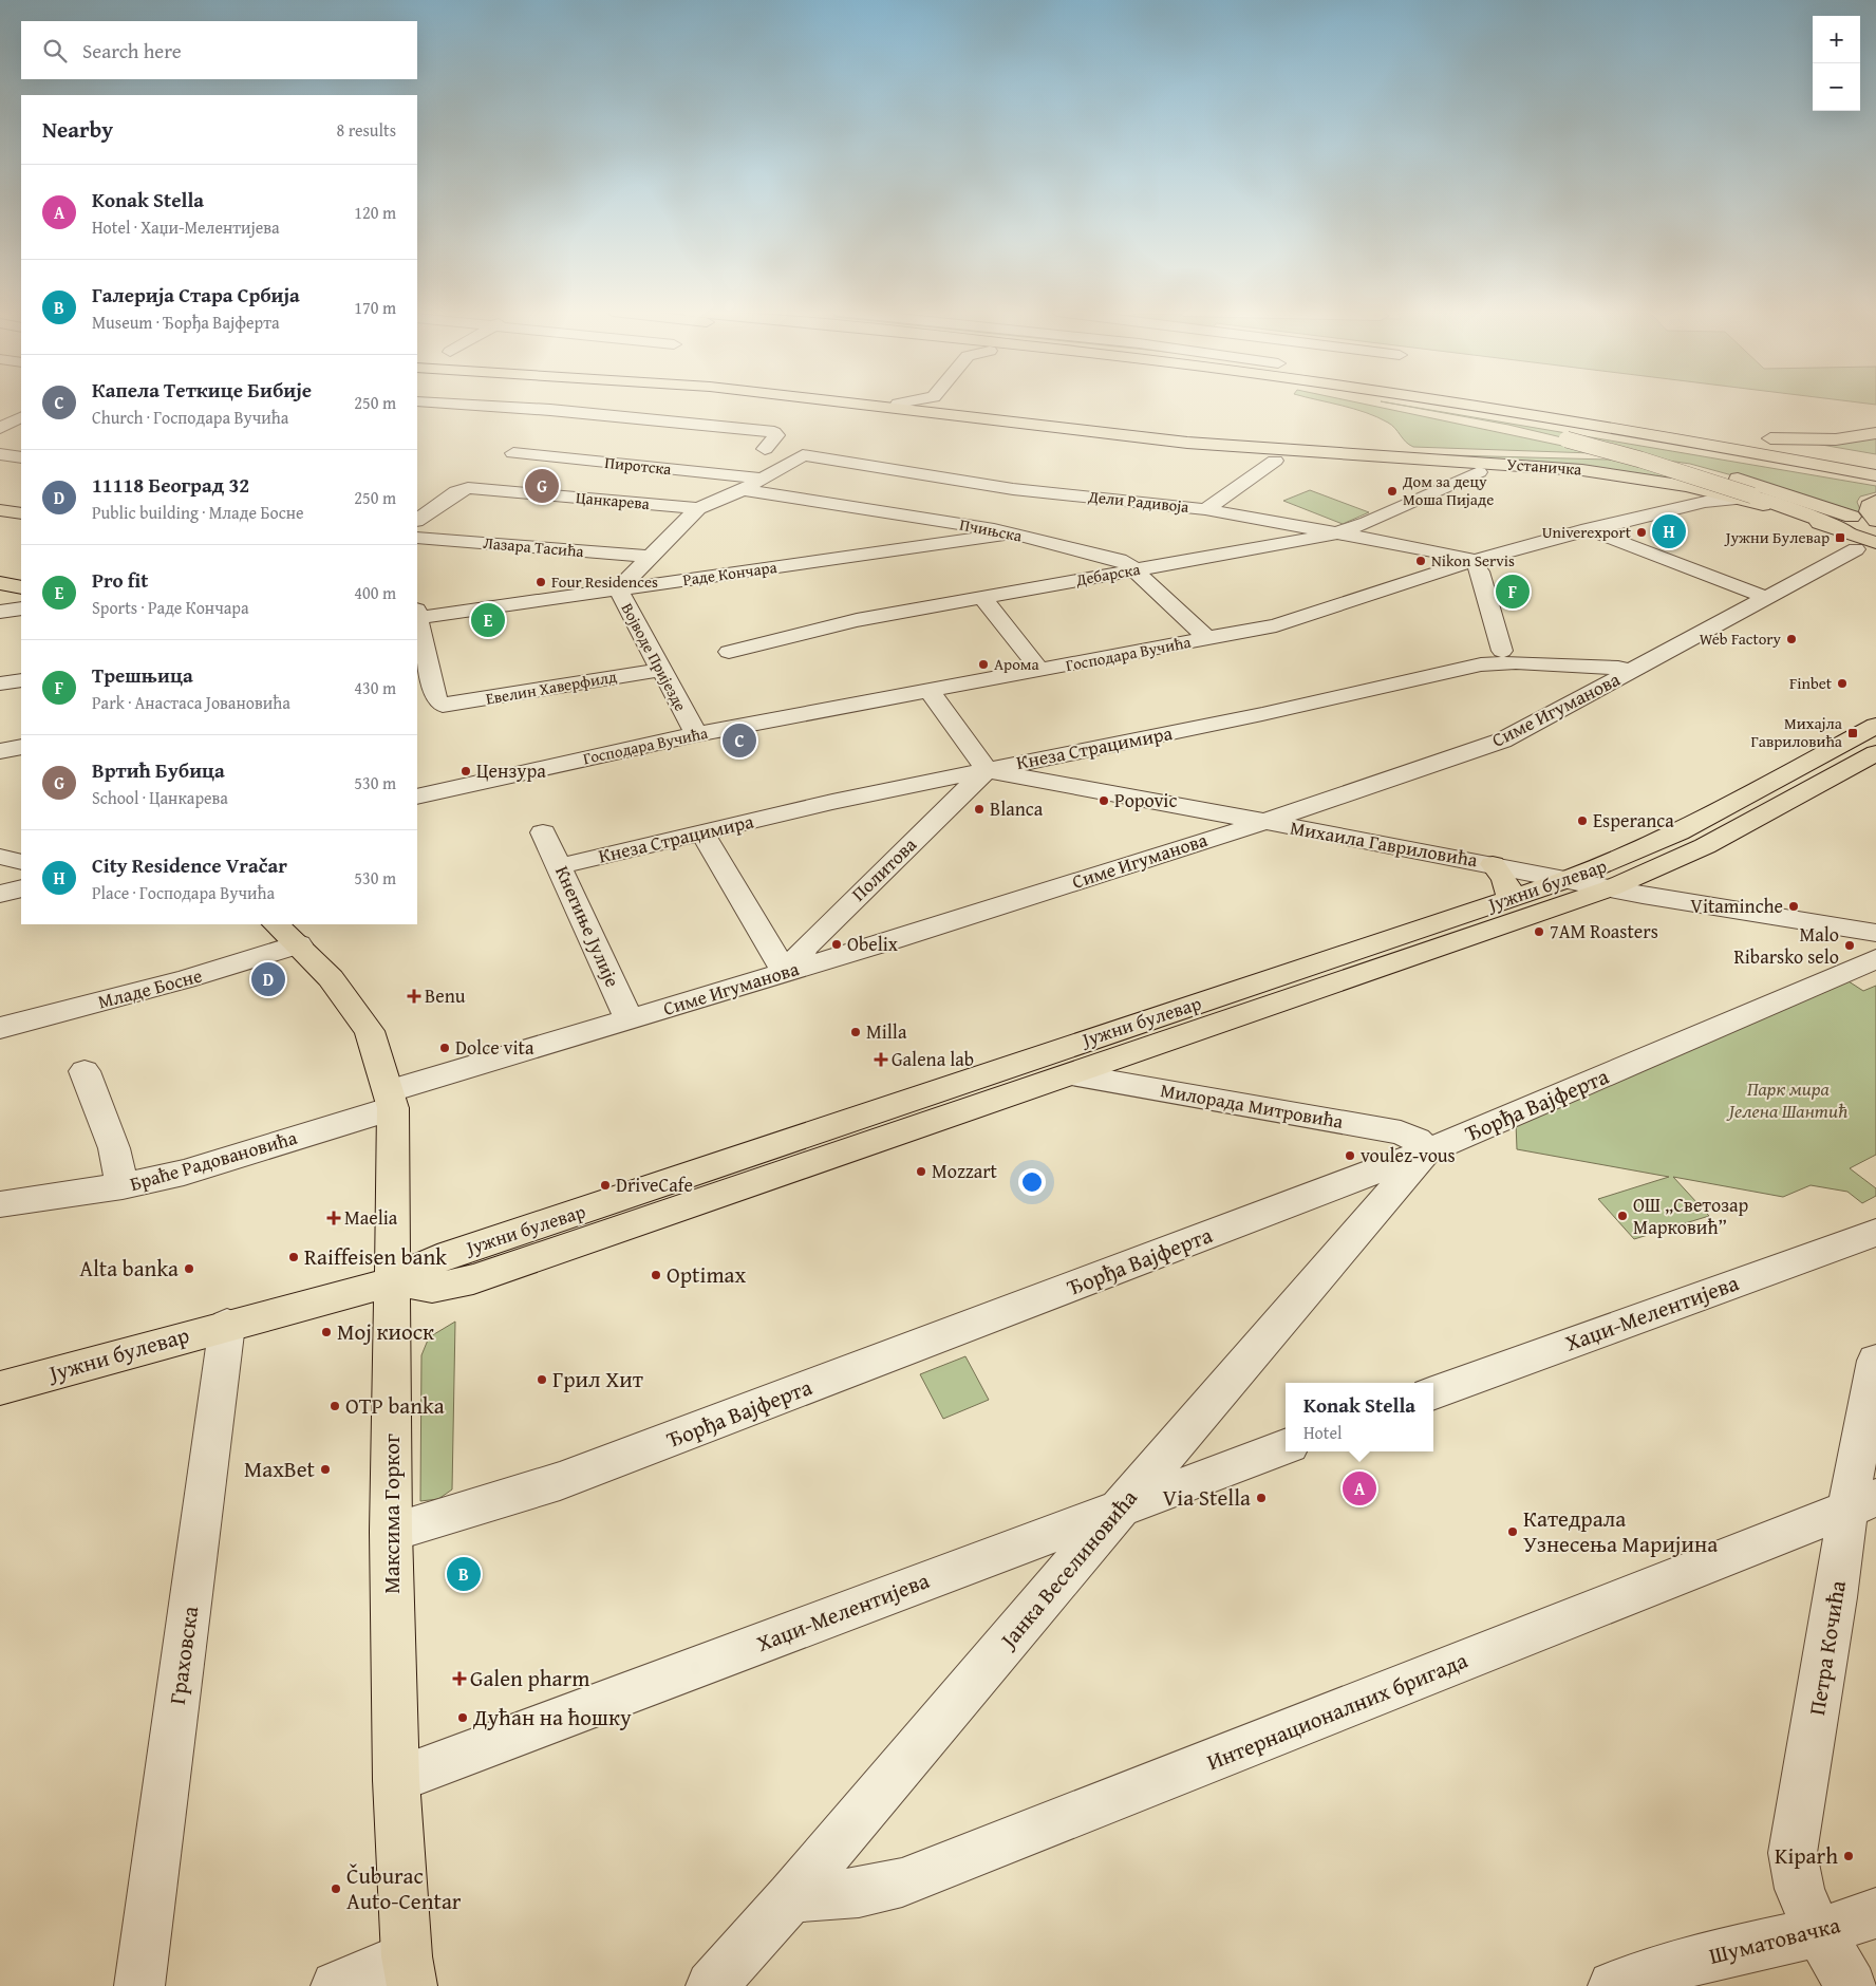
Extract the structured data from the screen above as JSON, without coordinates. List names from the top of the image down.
{
  "streets": {
    "main road": ["Устаничка", "Јужни булевар", "Максима Горког"],
    "street": [
      "Пиротска",
      "Цанкарева",
      "Дели Радивоја",
      "Пчињска",
      "Лазара Тасића",
      "Раде Кончара",
      "Дебарска",
      "Господара Вучића",
      "Војводе Пријезде",
      "Евелин Хаверфилд",
      "Симе Игуманова",
      "Кнеза Страцимира",
      "Михаила Гавриловића",
      "Политова",
      "Кнегиње Јулије",
      "Младе Босне",
      "Ђорђа Вајферта",
      "Милорада Митровића",
      "Браће Радовановића",
      "Хаџи-Мелентијева",
      "Јанка Веселиновића",
      "Петра Кочића",
      "Граховска",
      "Интернационалних бригада",
      "Шуматовачка"
    ]
  },
  "crossings": [
    ["Пиротска", "Војводе Пријезде"],
    ["Устаничка", "Господара Вучића"],
    ["Устаничка", "Симе Игуманова"],
    ["Цанкарева", "Војводе Пријезде"],
    ["Дели Радивоја", "Дебарска"],
    ["Дели Радивоја", "Господара Вучића"],
    ["Дели Радивоја", "Војводе Пријезде"],
    ["Пчињска", "Раде Кончара"],
    ["Пчињска", "Дебарска"],
    ["Пчињска", "Господара Вучића"],
    ["Пчињска", "Војводе Пријезде"],
    ["Лазара Тасића", "Војводе Пријезде"],
    ["Раде Кончара", "Војводе Пријезде"],
    ["Господара Вучића", "Војводе Пријезде"],
    ["Војводе Пријезде", "Евелин Хаверфилд"],
    ["Симе Игуманова", "Кнеза Страцимира"],
    ["Симе Игуманова", "Михаила Гавриловића"],
    ["Симе Игуманова", "Политова"],
    ["Симе Игуманова", "Кнегиње Јулије"],
    ["Симе Игуманова", "Браће Радовановића"],
    ["Симе Игуманова", "Максима Горког"],
    ["Кнеза Страцимира", "Михаила Гавриловића"],
    ["Кнеза Страцимира", "Политова"],
    ["Кнеза Страцимира", "Кнегиње Јулије"],
    ["Михаила Гавриловића", "Политова"],
    ["Михаила Гавриловића", "Јужни булевар"],
    ["Јужни булевар", "Милорада Митровића"],
    ["Јужни булевар", "Максима Горког"],
    ["Јужни булевар", "Граховска"],
    ["Младе Босне", "Максима Горког"],
    ["Ђорђа Вајферта", "Милорада Митровића"],
    ["Ђорђа Вајферта", "Максима Горког"],
    ["Ђорђа Вајферта", "Јанка Веселиновића"],
    ["Милорада Митровића", "Јанка Веселиновића"],
    ["Браће Радовановића", "Максима Горког"],
    ["Хаџи-Мелентијева", "Максима Горког"],
    ["Хаџи-Мелентијева", "Јанка Веселиновића"],
    ["Јанка Веселиновића", "Интернационалних бригада"],
    ["Петра Кочића", "Интернационалних бригада"],
    ["Петра Кочића", "Шуматовачка"]
  ],
  "parks": ["Парк мира Јелена Шантић"],
  "places": {
    "other": [
      "Дом за децу Моша Пијаде",
      "Univerexport",
      "Nikon Servis",
      "Four Residences",
      "Web Factory",
      "Арома",
      "Finbet",
      "Цензура",
      "Popovic",
      "Blanca",
      "Esperanca",
      "Vitaminche",
      "7AM Roasters",
      "Obelix",
      "Malo Ribarsko selo",
      "Milla",
      "Dolce vita",
      "voulez-vous",
      "Mozzart",
      "DriveCafe",
      "ОШ „Светозар Марковић”",
      "Raiffeisen bank",
      "Alta banka",
      "Optimax",
      "Мој киоск",
      "Грил Хит",
      "OTP banka",
      "MaxBet",
      "Via Stella",
      "Катедрала Узнесења Маријина",
      "Дућан на ћошку",
      "Kiparh",
      "Čuburac Auto-Centar"
    ],
    "transit": ["Јужни Булевар", "Михајла Гавриловића"],
    "health": [
      "Benu",
      "Galena lab",
      "Maelia",
      "Galen pharm"
    ]
  },
  "page": {
    "map_buttons": ["+", "−"],
    "search": "Search here",
    "heading": ["Nearby", "8 results"],
    "list": [
      {
        "mark": "A",
        "name": "Konak Stella",
        "note": "Hotel · Хаџи-Мелентијева",
        "value": "120 m"
      },
      {
        "mark": "B",
        "name": "Галерија Стара Србија",
        "note": "Museum · Ђорђа Вајферта",
        "value": "170 m"
      },
      {
        "mark": "C",
        "name": "Капела Теткице Бибије",
        "note": "Church · Господара Вучића",
        "value": "250 m"
      },
      {
        "mark": "D",
        "name": "11118 Београд 32",
        "note": "Public building · Младе Босне",
        "value": "250 m"
      },
      {
        "mark": "E",
        "name": "Pro fit",
        "note": "Sports · Раде Кончара",
        "value": "400 m"
      },
      {
        "mark": "F",
        "name": "Трешњица",
        "note": "Park · Анастаса Јовановића",
        "value": "430 m"
      },
      {
        "mark": "G",
        "name": "Вртић Бубица",
        "note": "School · Цанкарева",
        "value": "530 m"
      },
      {
        "mark": "H",
        "name": "City Residence Vračar",
        "note": "Place · Господара Вучића",
        "value": "530 m"
      }
    ],
    "pins": [
      "G",
      "H",
      "F",
      "E",
      "C",
      "D",
      "A",
      "B"
    ],
    "popup": ["Konak Stella", "Hotel"]
  }
}
